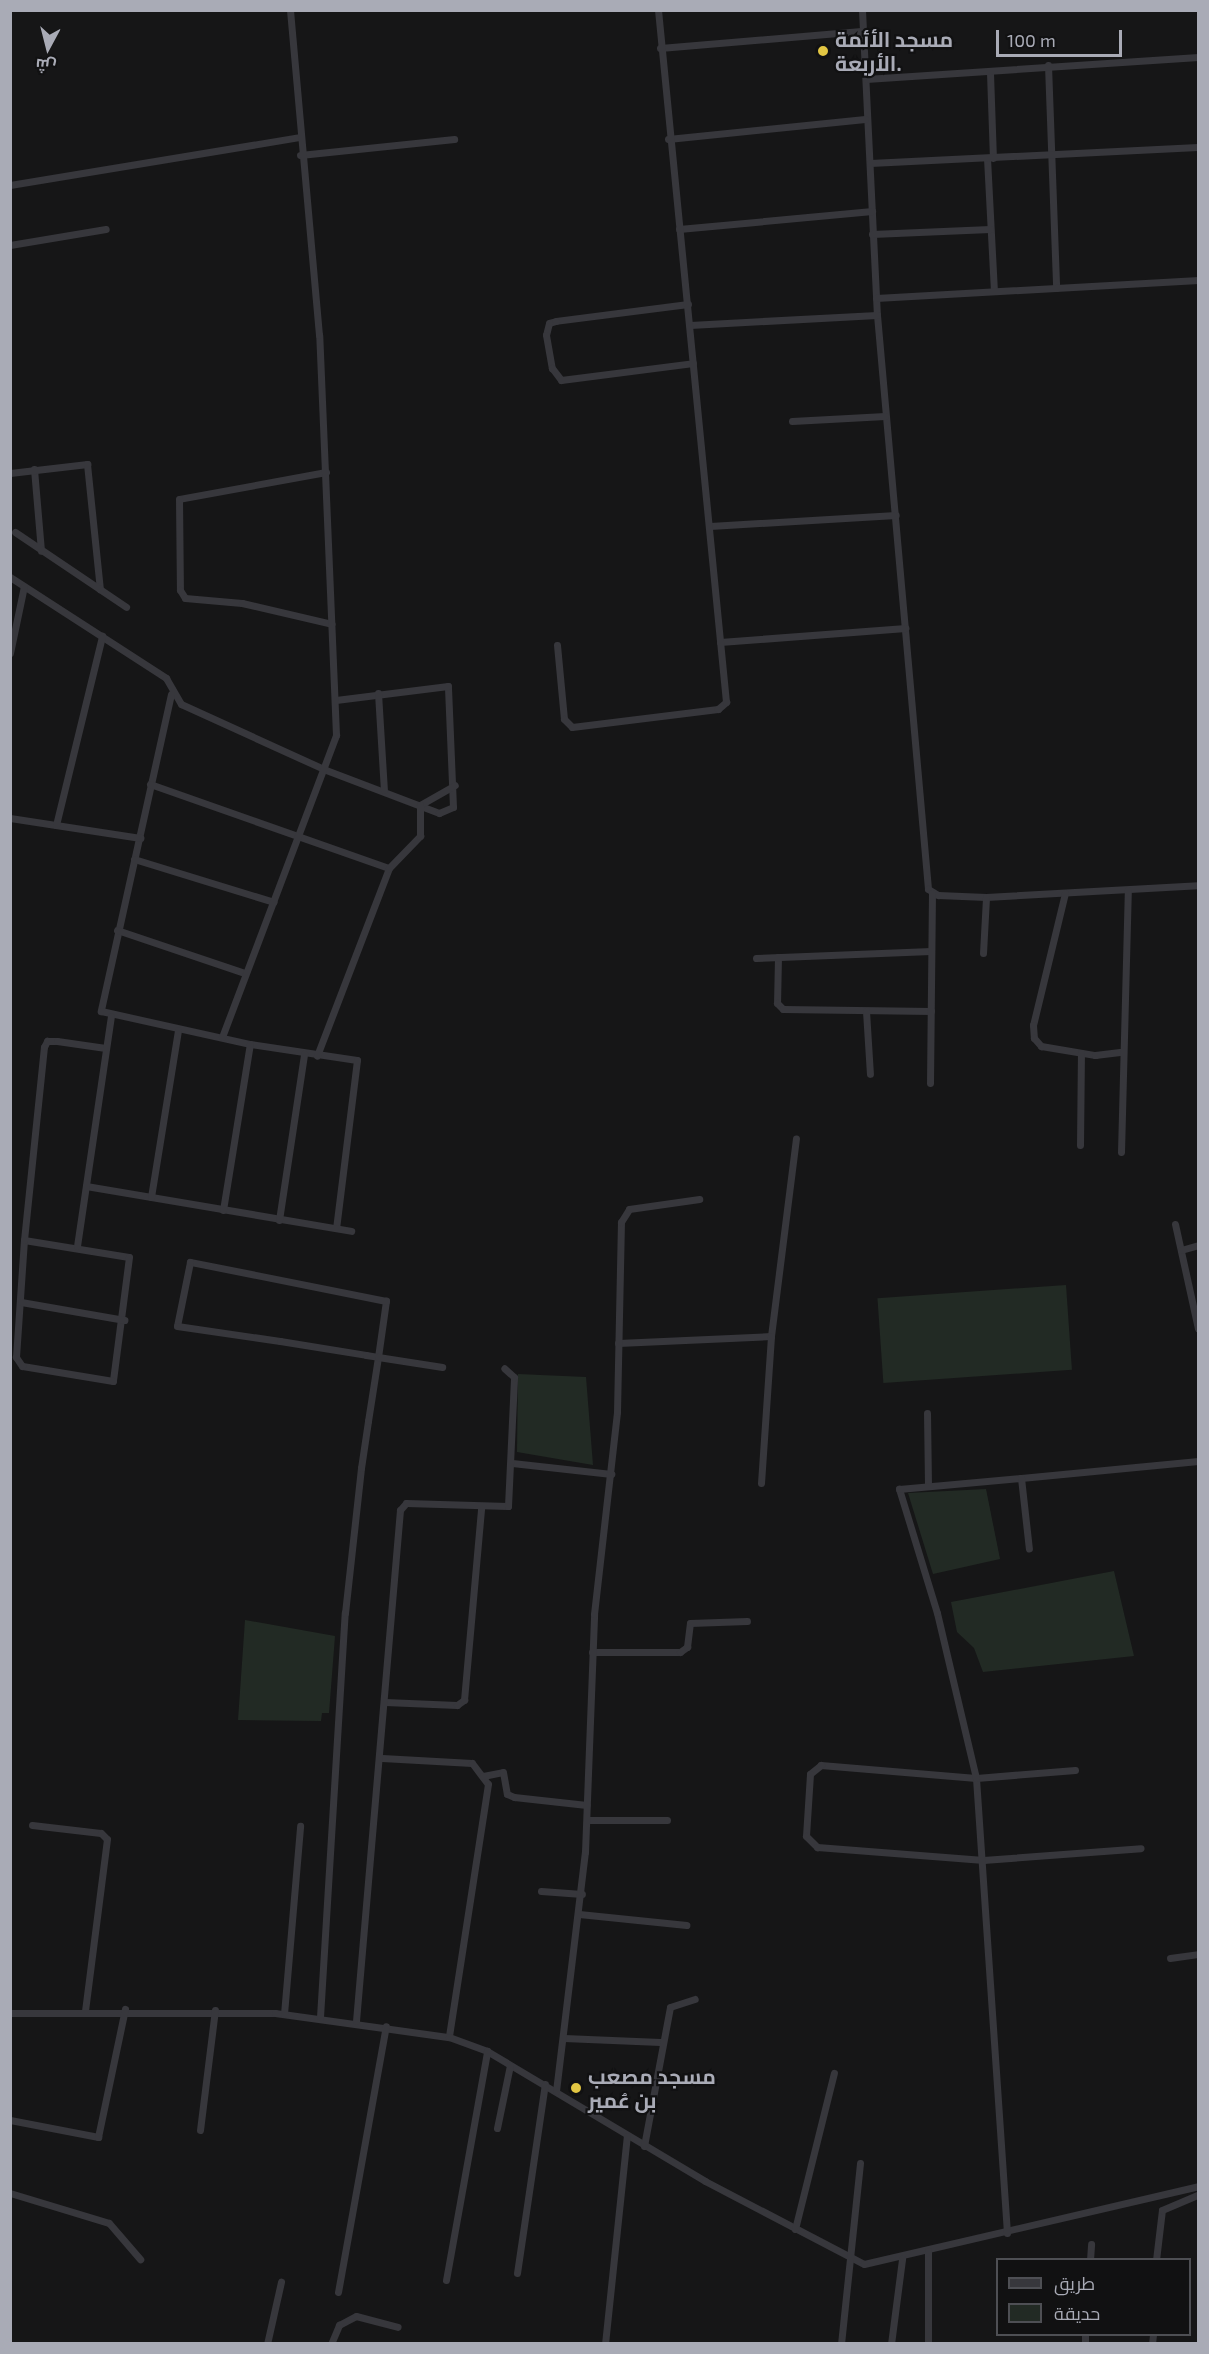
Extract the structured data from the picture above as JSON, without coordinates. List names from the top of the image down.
{
  "places": ["مسجد الأئمة الأربعة.", "مسجد مصعب بن عُمير"],
  "legend": ["طريق", "حديقة"],
  "scale_bar": "100 m",
  "north": "bottom"
}
